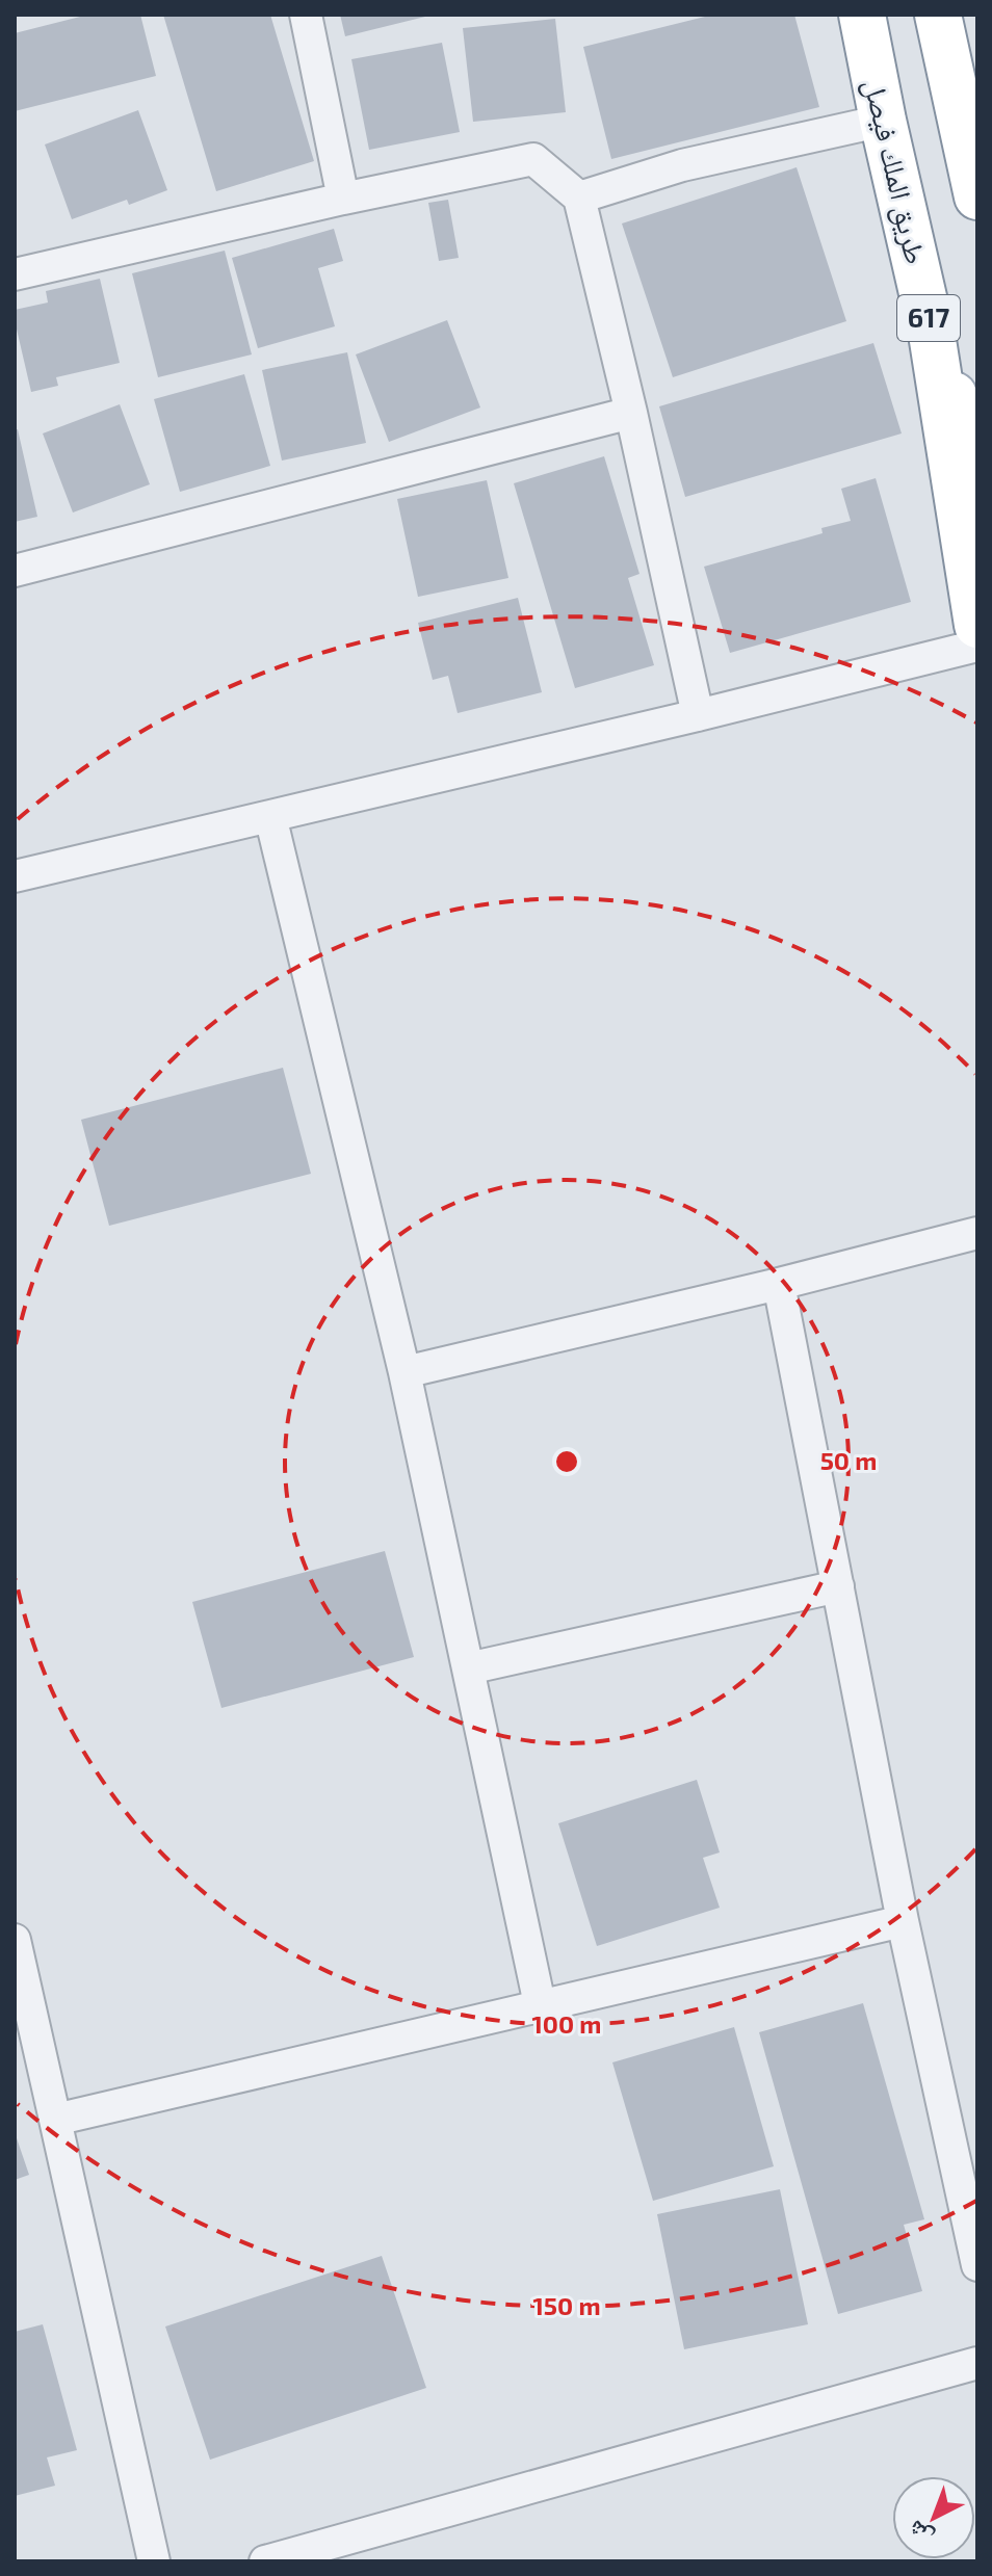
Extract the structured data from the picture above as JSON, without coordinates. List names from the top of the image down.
{
  "streets": {
    "main road": ["طريق الملك فيصل", "617"]
  },
  "north": "bottom left",
  "rings": ["50 m", "100 m", "150 m"]
}
